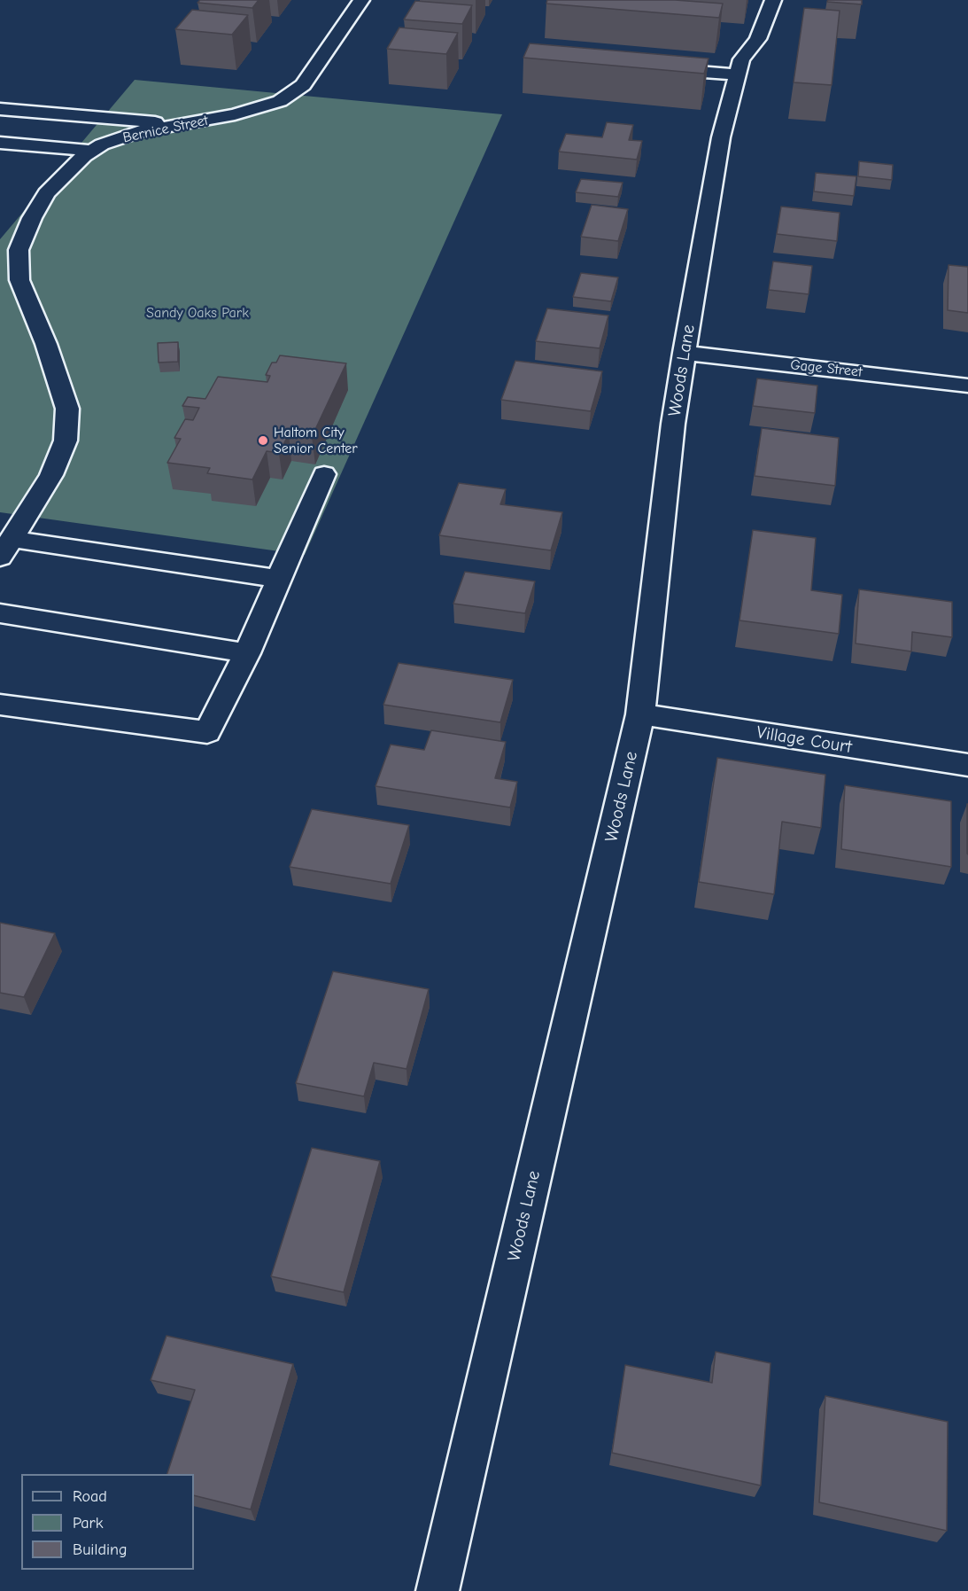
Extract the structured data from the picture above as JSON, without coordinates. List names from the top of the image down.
{
  "streets": {
    "street": [
      "Bernice Street",
      "Gage Street",
      "Woods Lane",
      "Village Court"
    ]
  },
  "crossings": [
    ["Gage Street", "Woods Lane"],
    ["Woods Lane", "Village Court"]
  ],
  "parks": ["Sandy Oaks Park"],
  "places": ["Haltom City Senior Center"],
  "legend": ["Road", "Park", "Building"]
}
